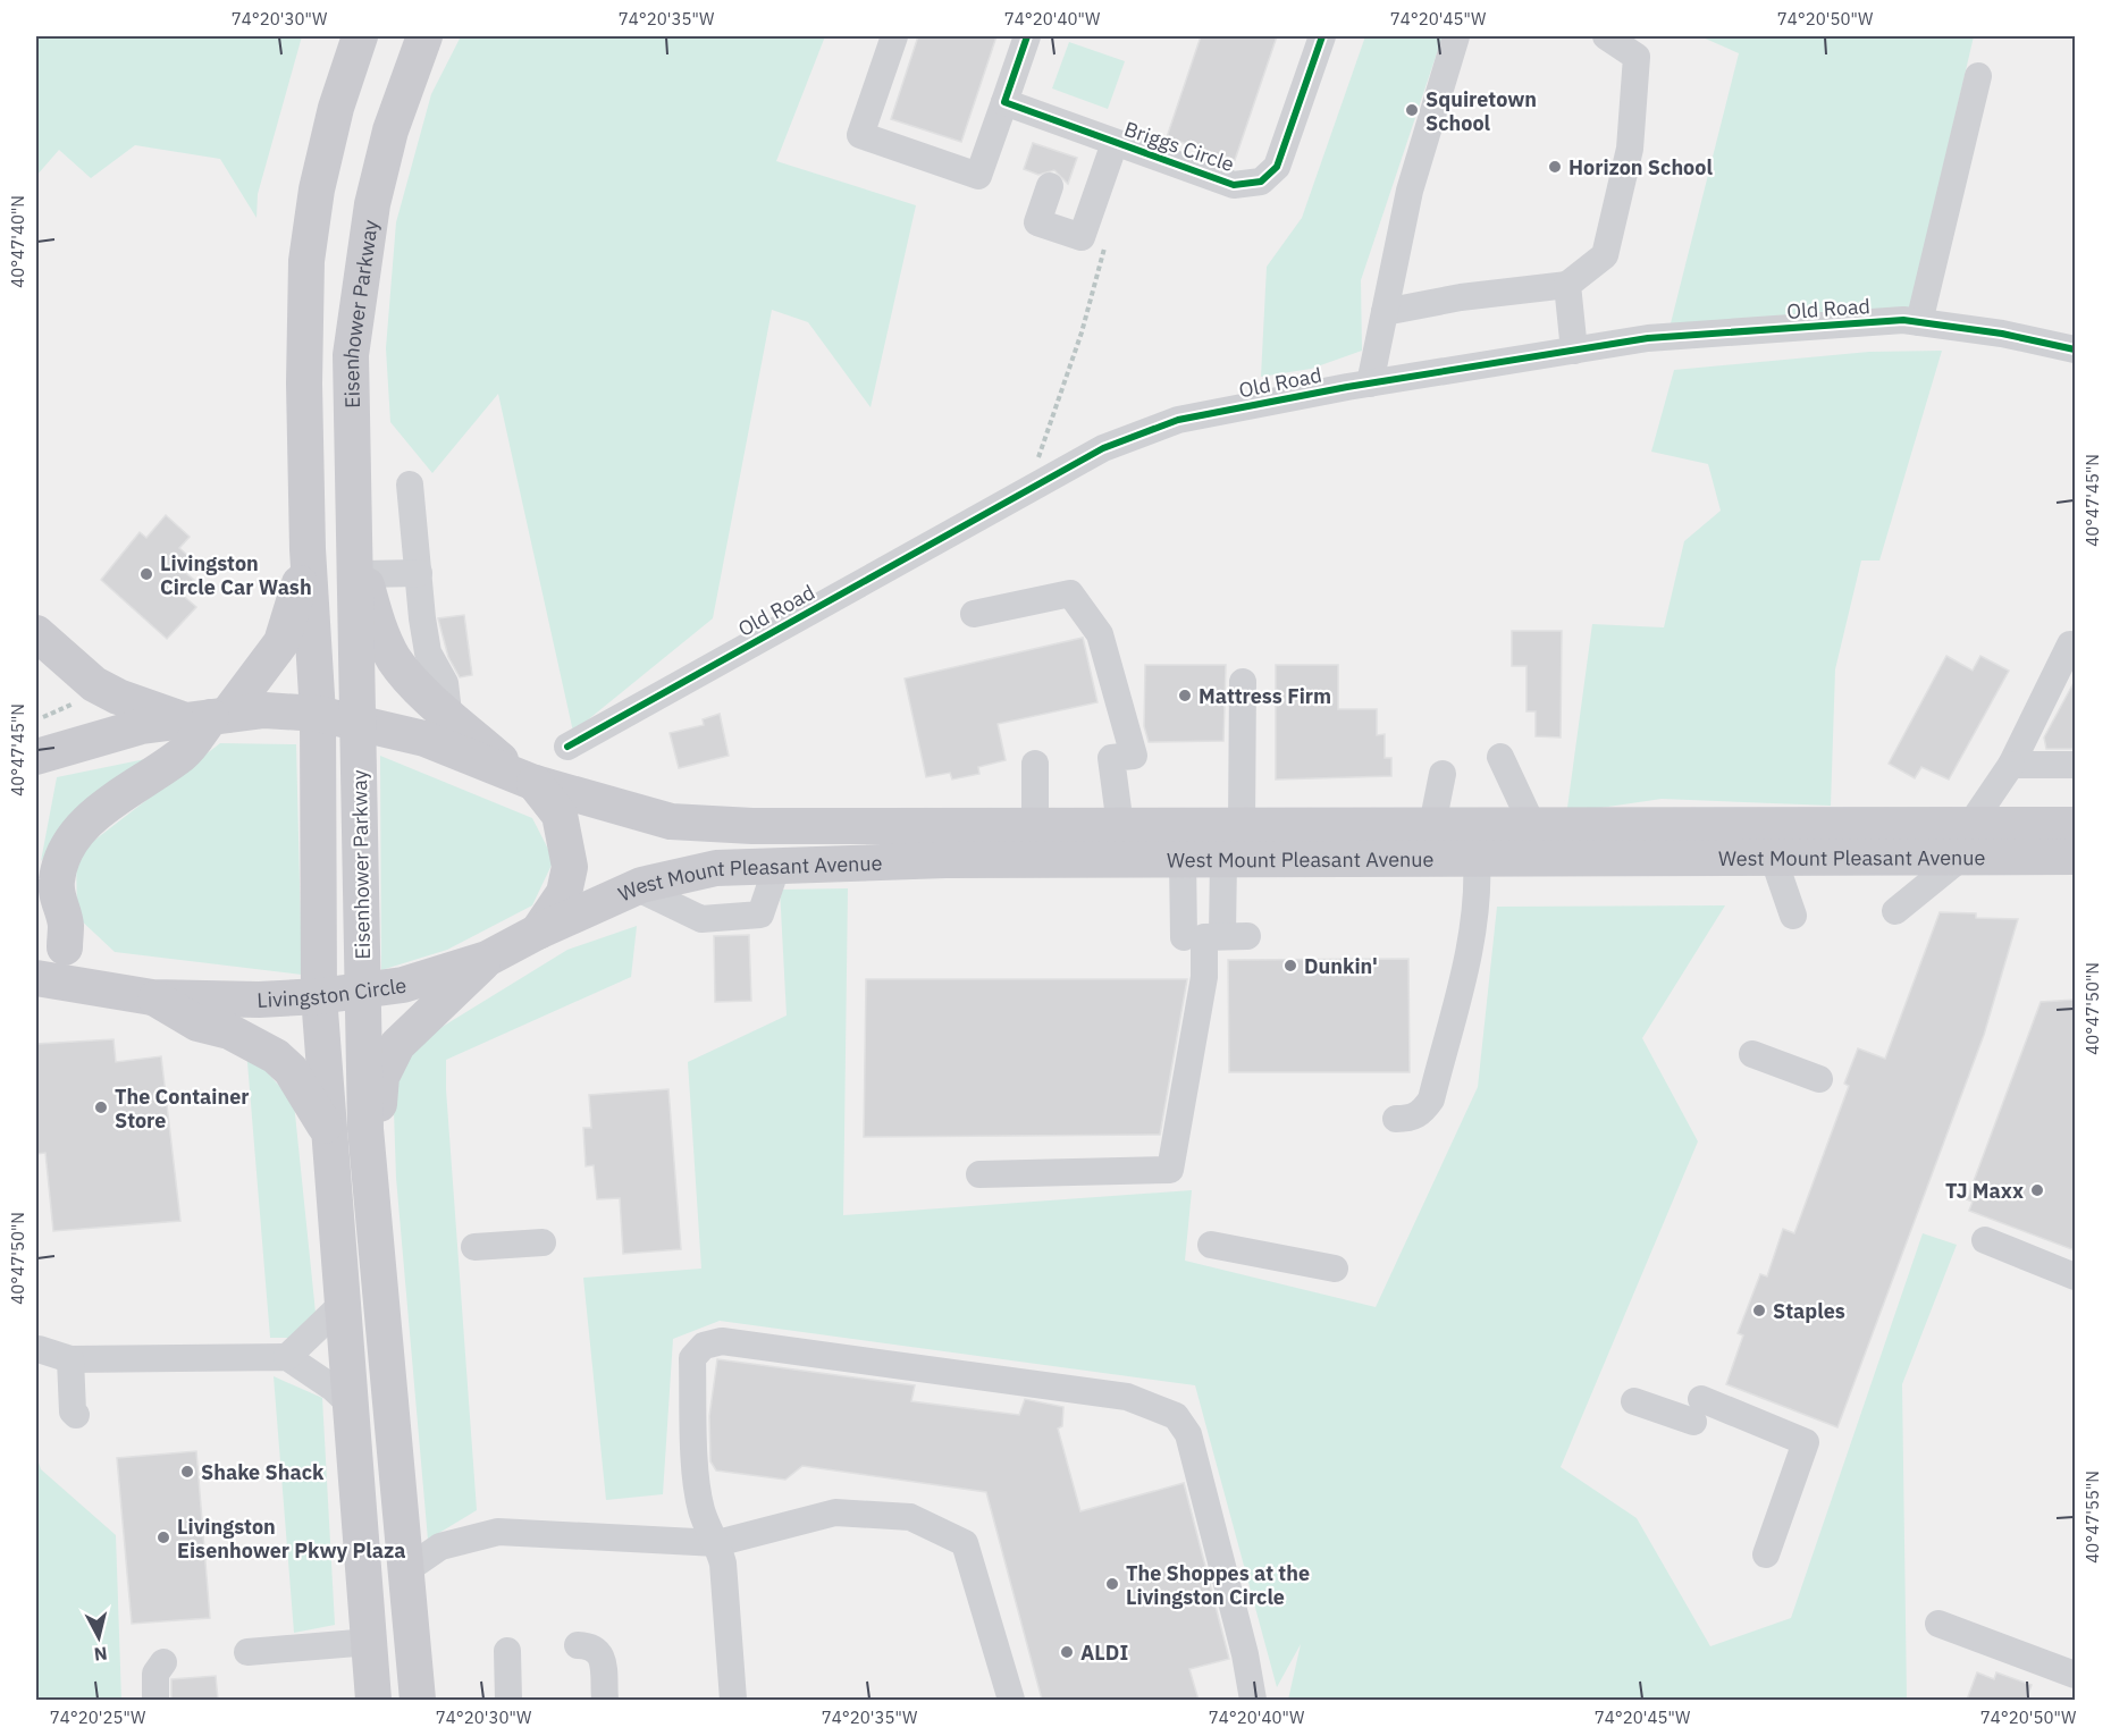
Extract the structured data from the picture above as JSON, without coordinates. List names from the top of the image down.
{
  "streets": {
    "main road": ["Eisenhower Parkway", "West Mount Pleasant Avenue", "Livingston Circle"],
    "street": ["Briggs Circle", "Old Road"]
  },
  "crossings": [
    ["Eisenhower Parkway", "Livingston Circle"],
    ["West Mount Pleasant Avenue", "Livingston Circle"]
  ],
  "places": [
    "Squiretown School",
    "Horizon School",
    "Livingston Circle Car Wash",
    "Mattress Firm",
    "Dunkin'",
    "The Container Store",
    "TJ Maxx",
    "Staples",
    "Shake Shack",
    "Livingston Eisenhower Pkwy Plaza",
    "The Shoppes at the Livingston Circle",
    "ALDI"
  ],
  "north": "bottom",
  "coordinates": [
    "74°20'30\"W",
    "74°20'35\"W",
    "74°20'40\"W",
    "74°20'45\"W",
    "74°20'50\"W",
    "40°47'40\"N",
    "40°47'45\"N",
    "40°47'50\"N",
    "40°47'55\"N",
    "74°20'25\"W"
  ]
}
